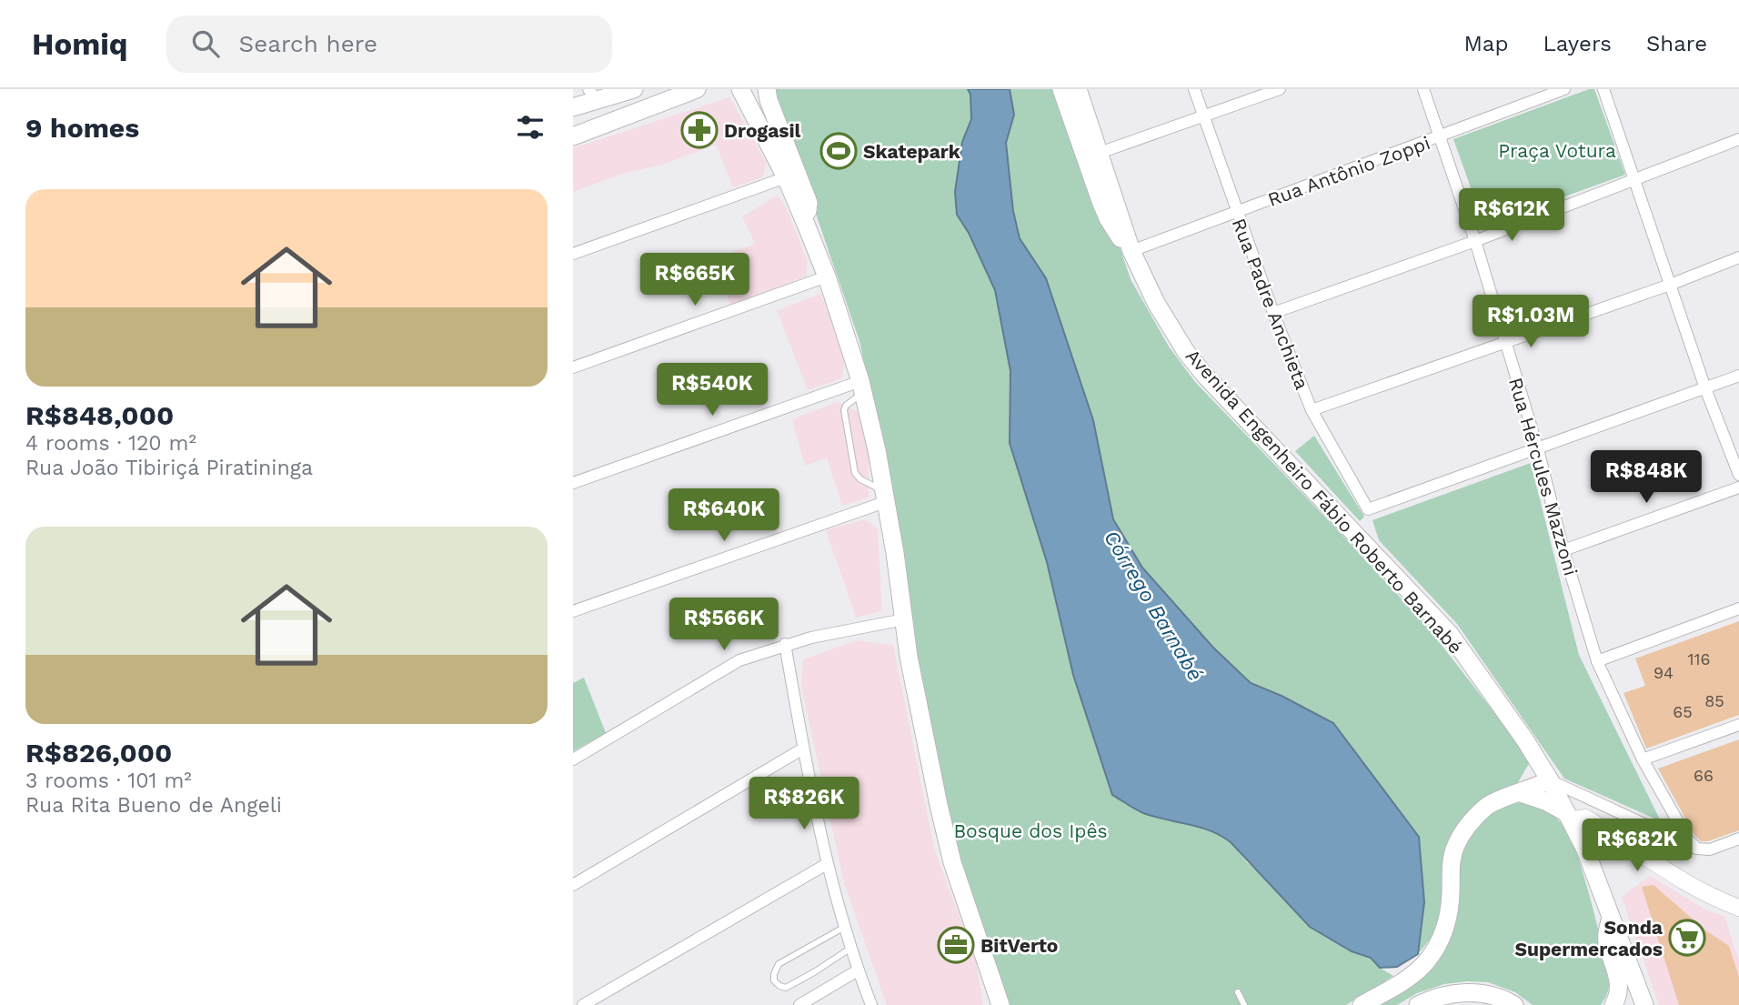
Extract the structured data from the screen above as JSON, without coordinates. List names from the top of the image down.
{
  "streets": {
    "main road": ["Avenida Engenheiro Fábio Roberto Barnabé"],
    "street": ["Rua Antônio Zoppi", "Rua Padre Anchieta", "Rua Hércules Mazzoni"]
  },
  "crossings": [
    ["Rua Antônio Zoppi", "Rua Padre Anchieta"],
    ["Rua Antônio Zoppi", "Rua Hércules Mazzoni"],
    ["Rua Antônio Zoppi", "Avenida Engenheiro Fábio Roberto Barnabé"],
    ["Rua Padre Anchieta", "Rua Hércules Mazzoni"]
  ],
  "water": ["Córrego Barnabé"],
  "parks": ["Praça Votura", "Bosque dos Ipês"],
  "places": {
    "pharmacy": ["Drogasil"],
    "sports": ["Skatepark"],
    "supermarket": ["Sonda Supermercados"],
    "office": ["BitVerto"]
  },
  "house_numbers": [
    "116",
    "94",
    "85",
    "65",
    "66"
  ],
  "page": {
    "header": "Homiq",
    "search": "Search here",
    "nav": ["Map", "Layers", "Share"],
    "heading": "9 homes",
    "list": [
      {
        "name": "R$848,000",
        "note": "4 rooms · 120 m² · Rua João Tibiriçá Piratininga"
      },
      {
        "name": "R$826,000",
        "note": "3 rooms · 101 m² · Rua Rita Bueno de Angeli"
      }
    ],
    "price": [
      "R$612K",
      "R$665K",
      "R$1.03M",
      "R$540K",
      "R$848K",
      "R$640K",
      "R$566K",
      "R$826K",
      "R$682K"
    ]
  }
}
